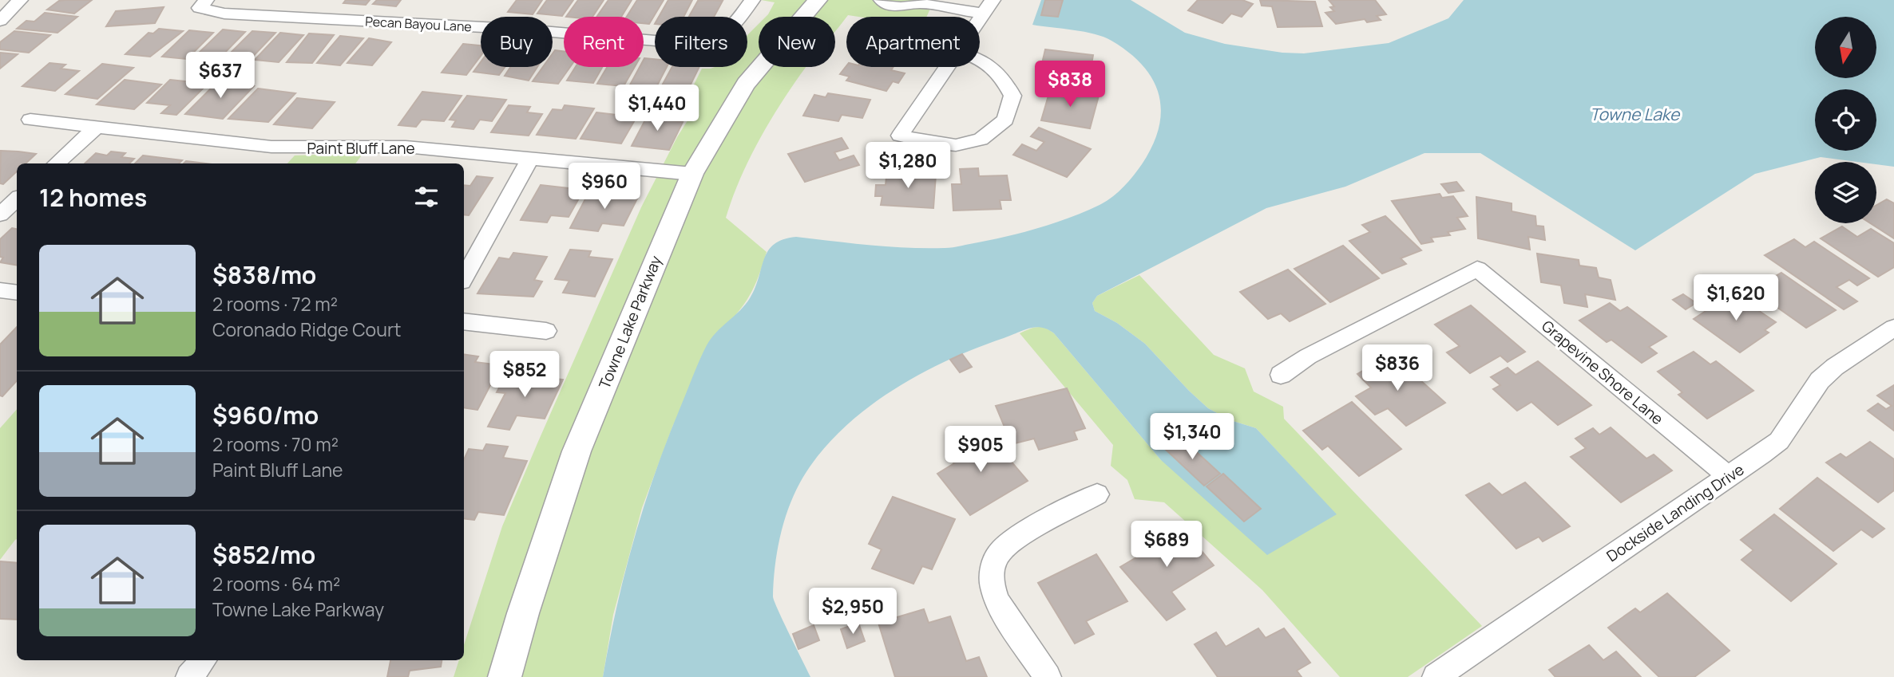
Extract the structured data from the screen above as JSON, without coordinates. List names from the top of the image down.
{
  "streets": {
    "street": [
      "Pecan Bayou Lane",
      "Paint Bluff Lane",
      "Towne Lake Parkway",
      "Grapevine Shore Lane",
      "Dockside Landing Drive"
    ]
  },
  "crossings": [
    ["Paint Bluff Lane", "Towne Lake Parkway"],
    ["Grapevine Shore Lane", "Dockside Landing Drive"]
  ],
  "water": ["Towne Lake"],
  "north": "bottom",
  "page": {
    "chip": [
      "Buy",
      "Rent",
      "Filters",
      "New",
      "Apartment"
    ],
    "price": [
      "$637",
      "$838",
      "$1,440",
      "$1,280",
      "$960",
      "$1,620",
      "$836",
      "$852",
      "$1,340",
      "$905",
      "$689",
      "$2,950"
    ],
    "heading": "12 homes",
    "list": [
      {
        "name": "$838/mo",
        "note": "2 rooms · 72 m² · Coronado Ridge Court"
      },
      {
        "name": "$960/mo",
        "note": "2 rooms · 70 m² · Paint Bluff Lane"
      },
      {
        "name": "$852/mo",
        "note": "2 rooms · 64 m² · Towne Lake Parkway"
      }
    ]
  }
}
